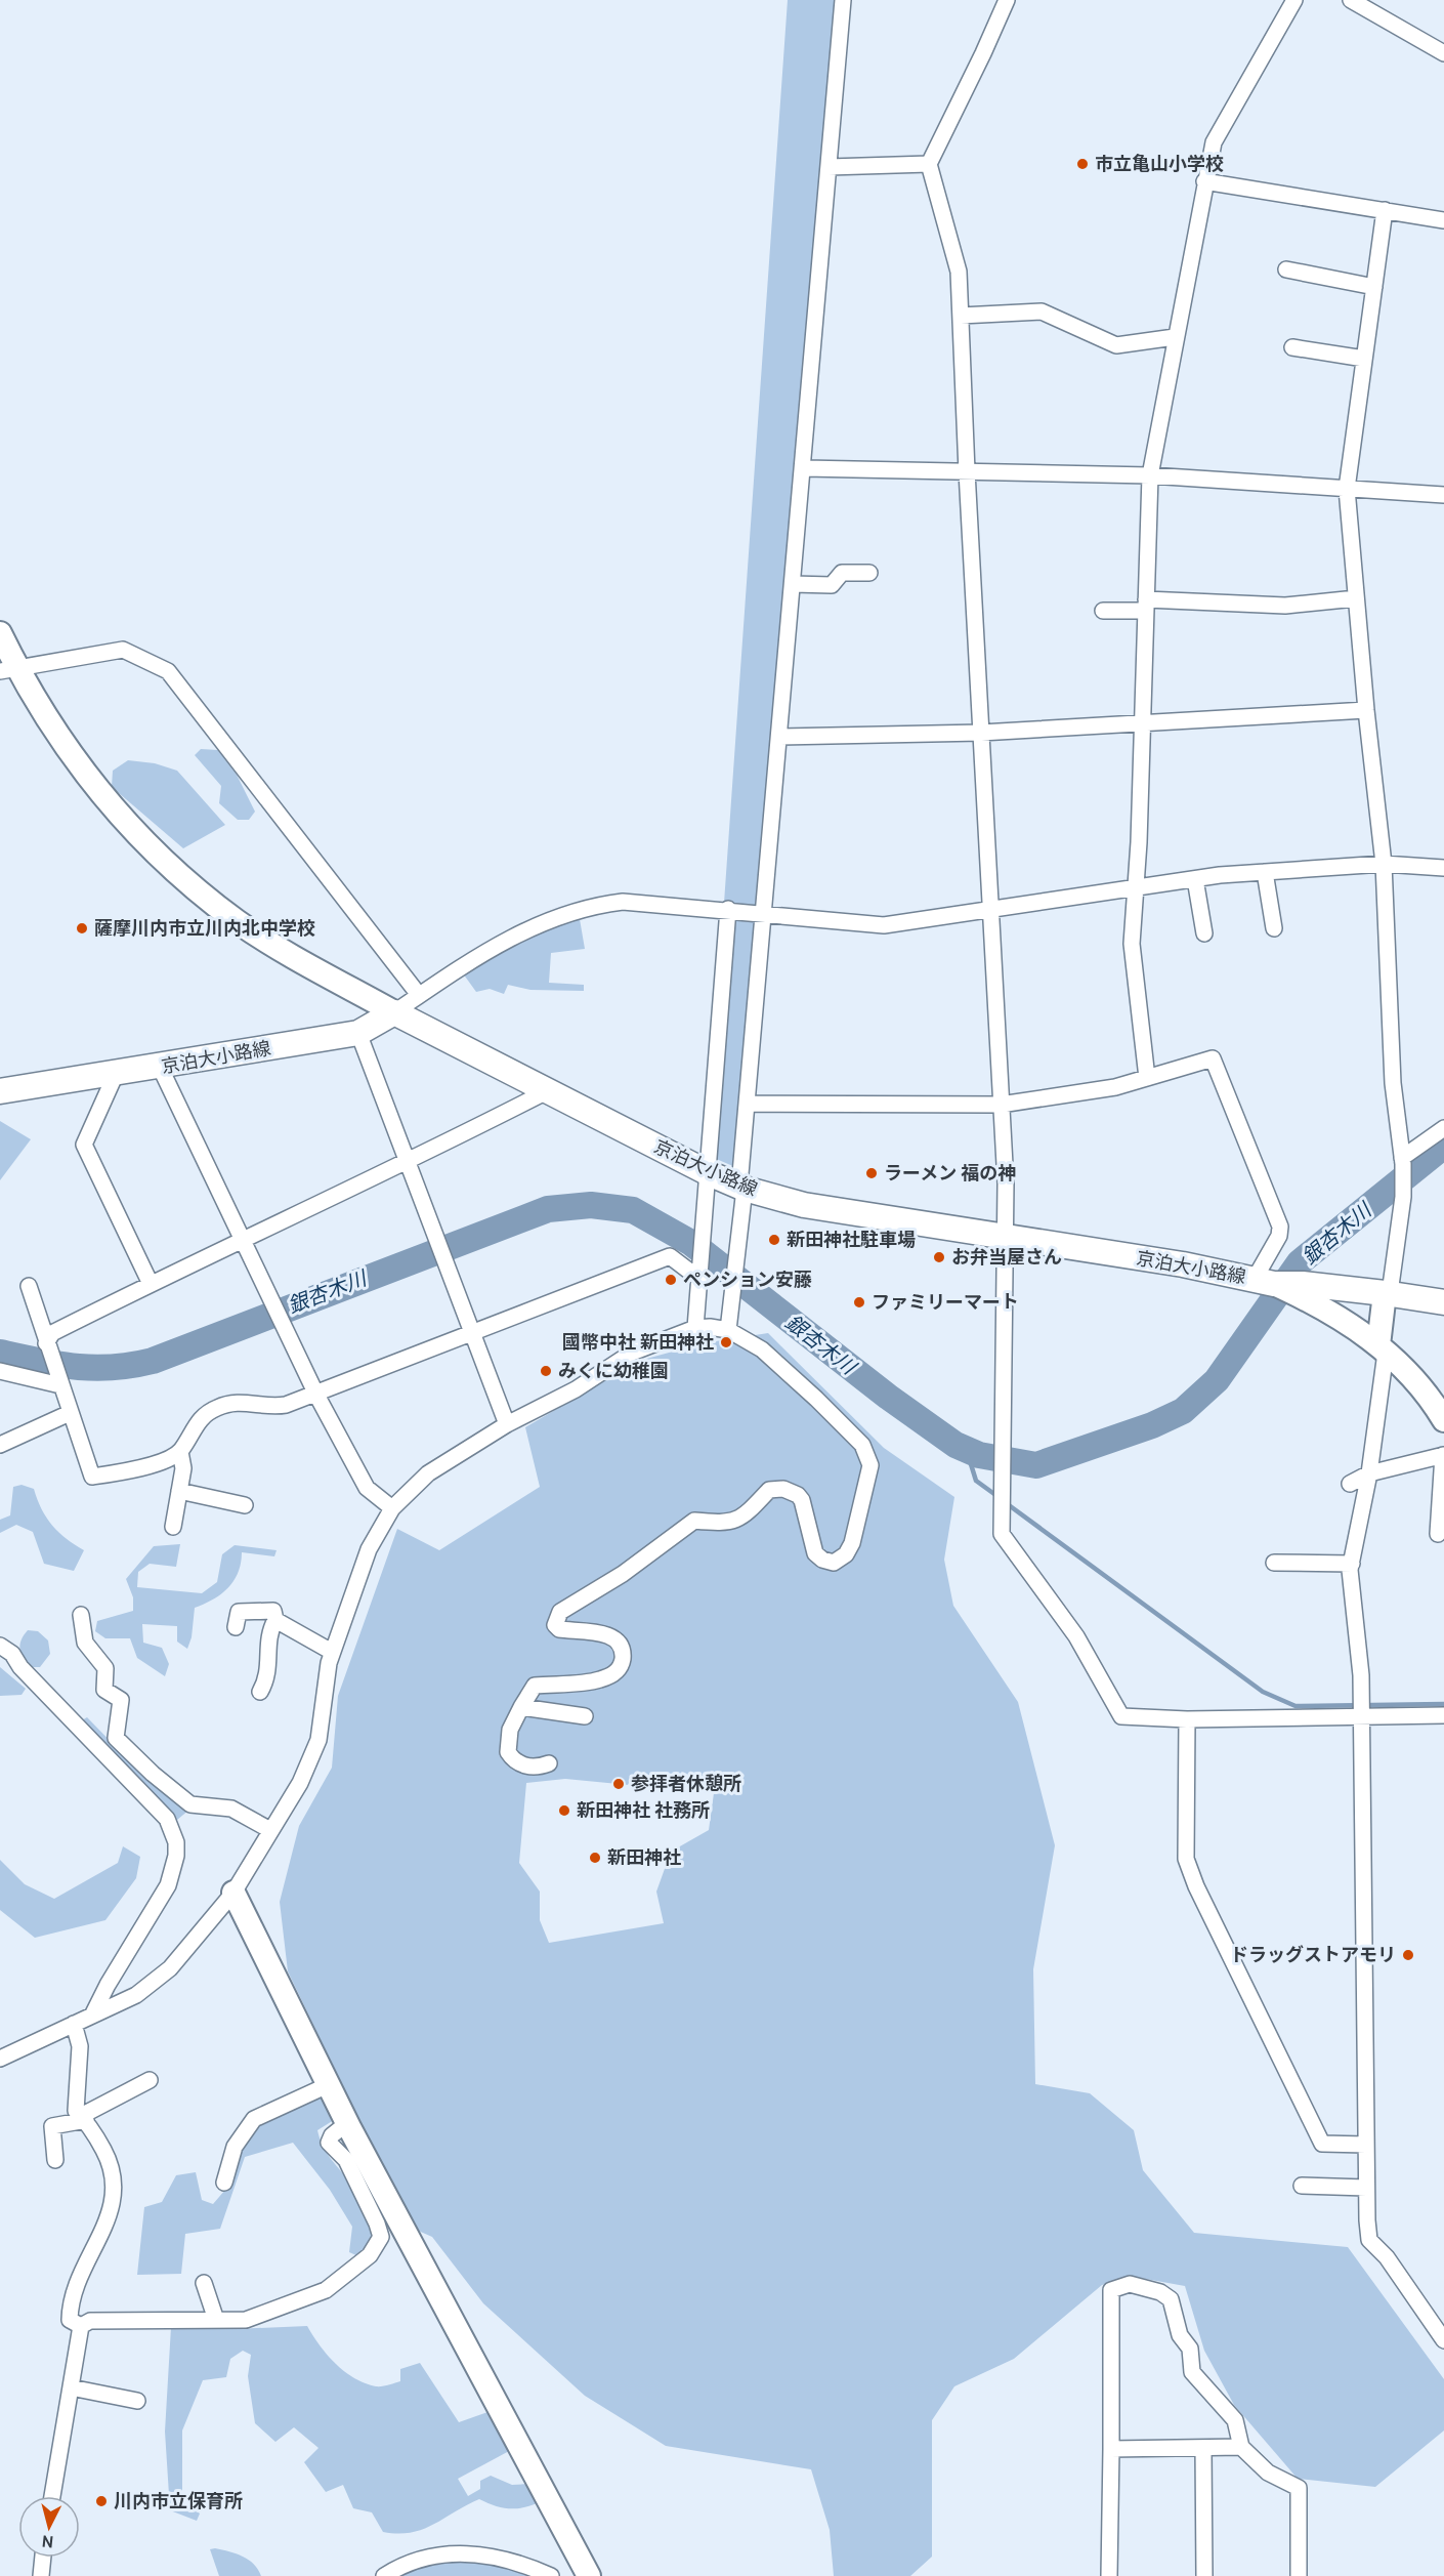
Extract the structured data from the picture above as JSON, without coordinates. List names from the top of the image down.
{
  "streets": {
    "main road": ["京泊大小路線"]
  },
  "water": ["銀杏木川"],
  "places": [
    "市立亀山小学校",
    "薩摩川内市立川内北中学校",
    "ラーメン 福の神",
    "新田神社駐車場",
    "お弁当屋さん",
    "ペンション安藤",
    "ファミリーマート",
    "國幣中社 新田神社",
    "みくに幼稚園",
    "参拝者休憩所",
    "新田神社 社務所",
    "新田神社",
    "ドラッグストアモリ",
    "川内市立保育所"
  ],
  "north": "bottom"
}
